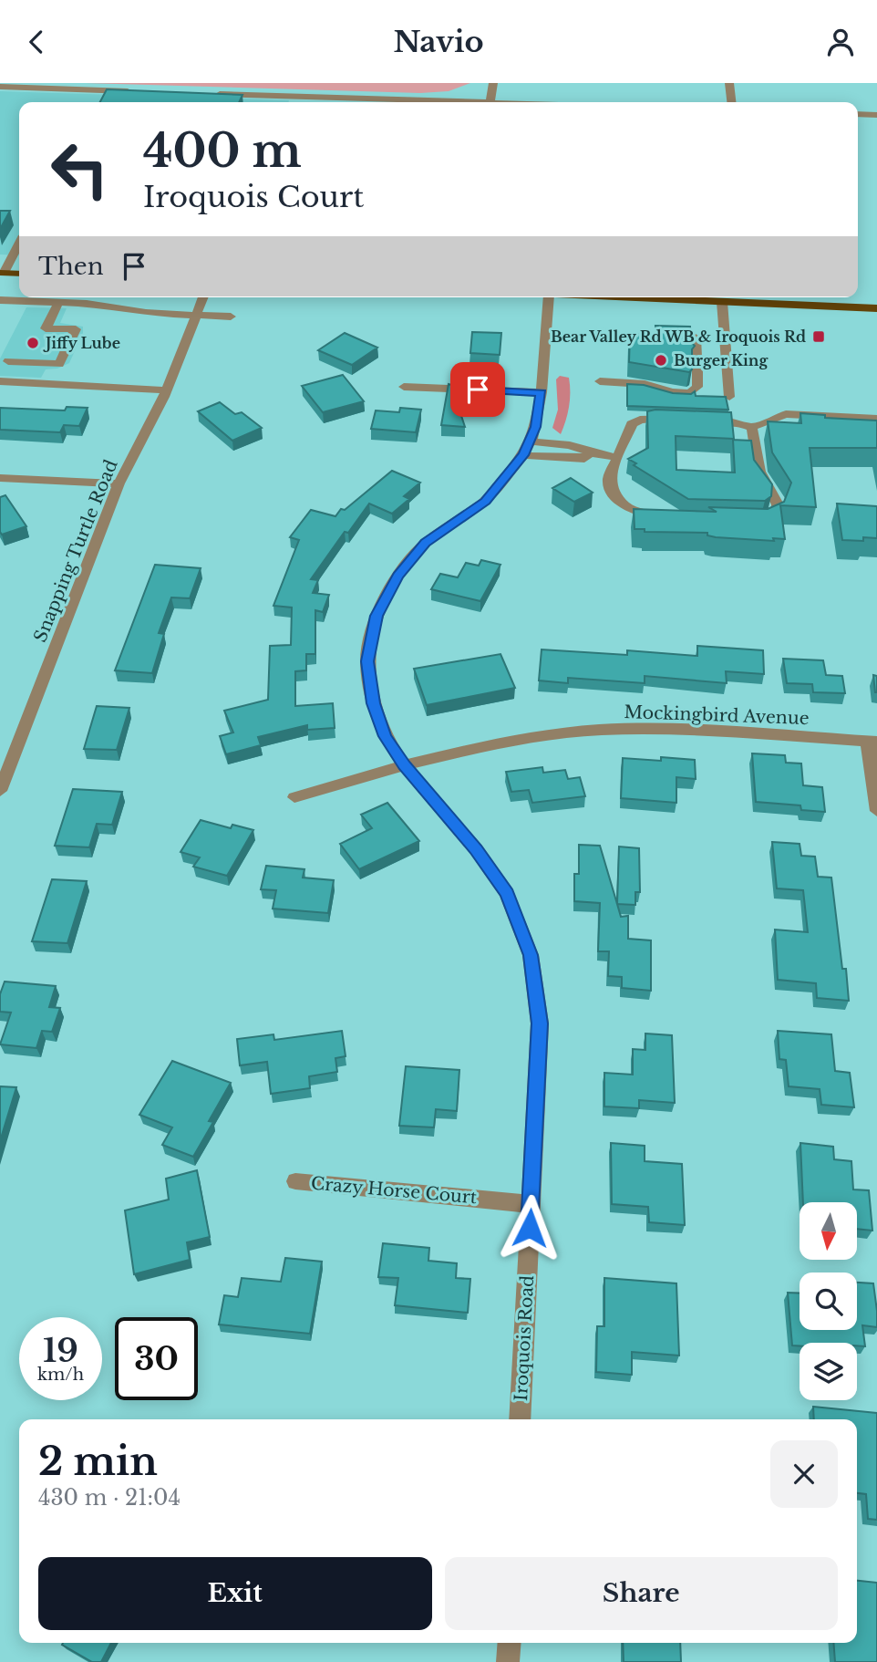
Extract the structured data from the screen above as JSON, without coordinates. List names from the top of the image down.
{
  "streets": {
    "street": [
      "Snapping Turtle Road",
      "Mockingbird Avenue",
      "Crazy Horse Court",
      "Iroquois Road"
    ]
  },
  "crossings": [
    ["Mockingbird Avenue", "Iroquois Road"],
    ["Crazy Horse Court", "Iroquois Road"]
  ],
  "places": {
    "transit": ["Bear Valley Rd WB & Iroquois Rd"],
    "other": ["Jiffy Lube", "Burger King"]
  },
  "north": "bottom",
  "page": {
    "header": "Navio",
    "turn": ["400 m", "Iroquois Court"],
    "then": "Then",
    "speed": "19 km/h",
    "limit": "30",
    "heading": ["2 min", "430 m · 21:04"],
    "buttons": ["Exit", "Share"]
  }
}
